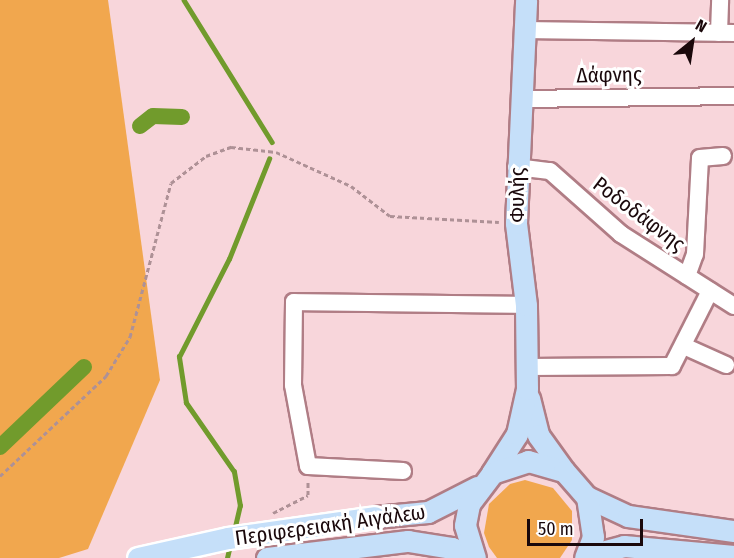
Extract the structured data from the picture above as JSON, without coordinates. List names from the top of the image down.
{
  "streets": {
    "main road": ["Φυλής", "Περιφερειακή Αιγάλεω"],
    "street": ["Δάφνης", "Ροδοδάφνης"]
  },
  "crossings": [
    ["Δάφνης", "Φυλής"],
    ["Φυλής", "Ροδοδάφνης"],
    ["Φυλής", "Περιφερειακή Αιγάλεω"]
  ],
  "scale_bar": "50 m",
  "north": "top right"
}
